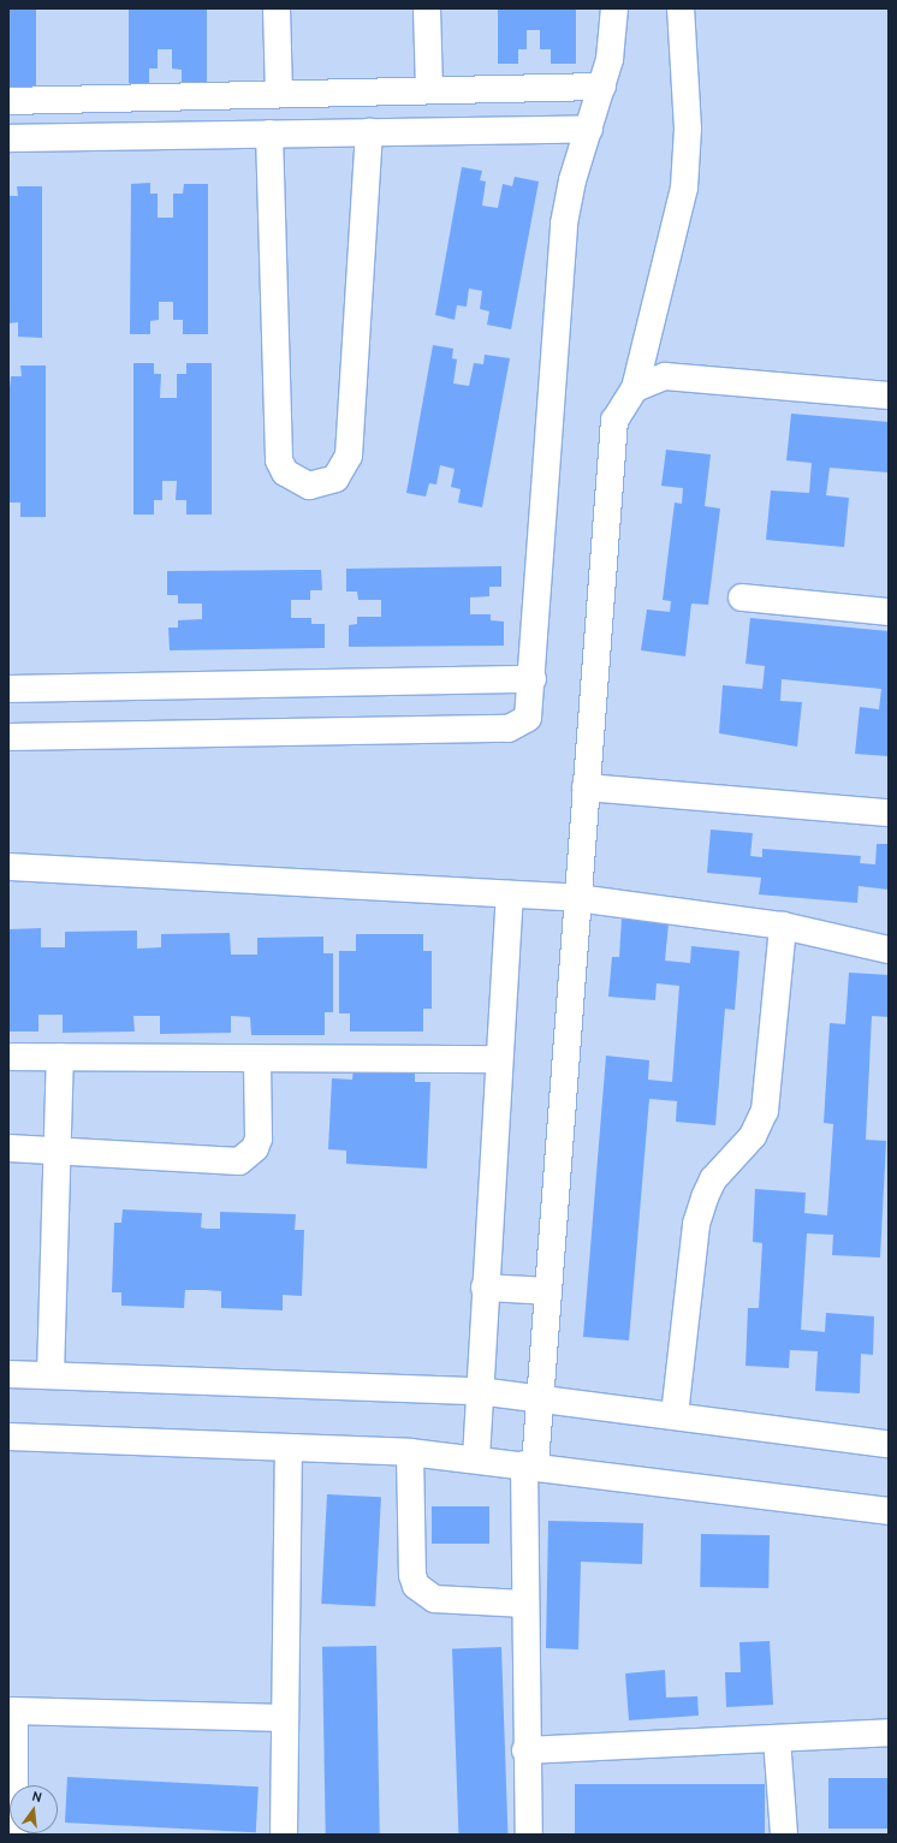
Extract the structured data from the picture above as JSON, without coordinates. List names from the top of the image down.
{
  "north": "top"
}
